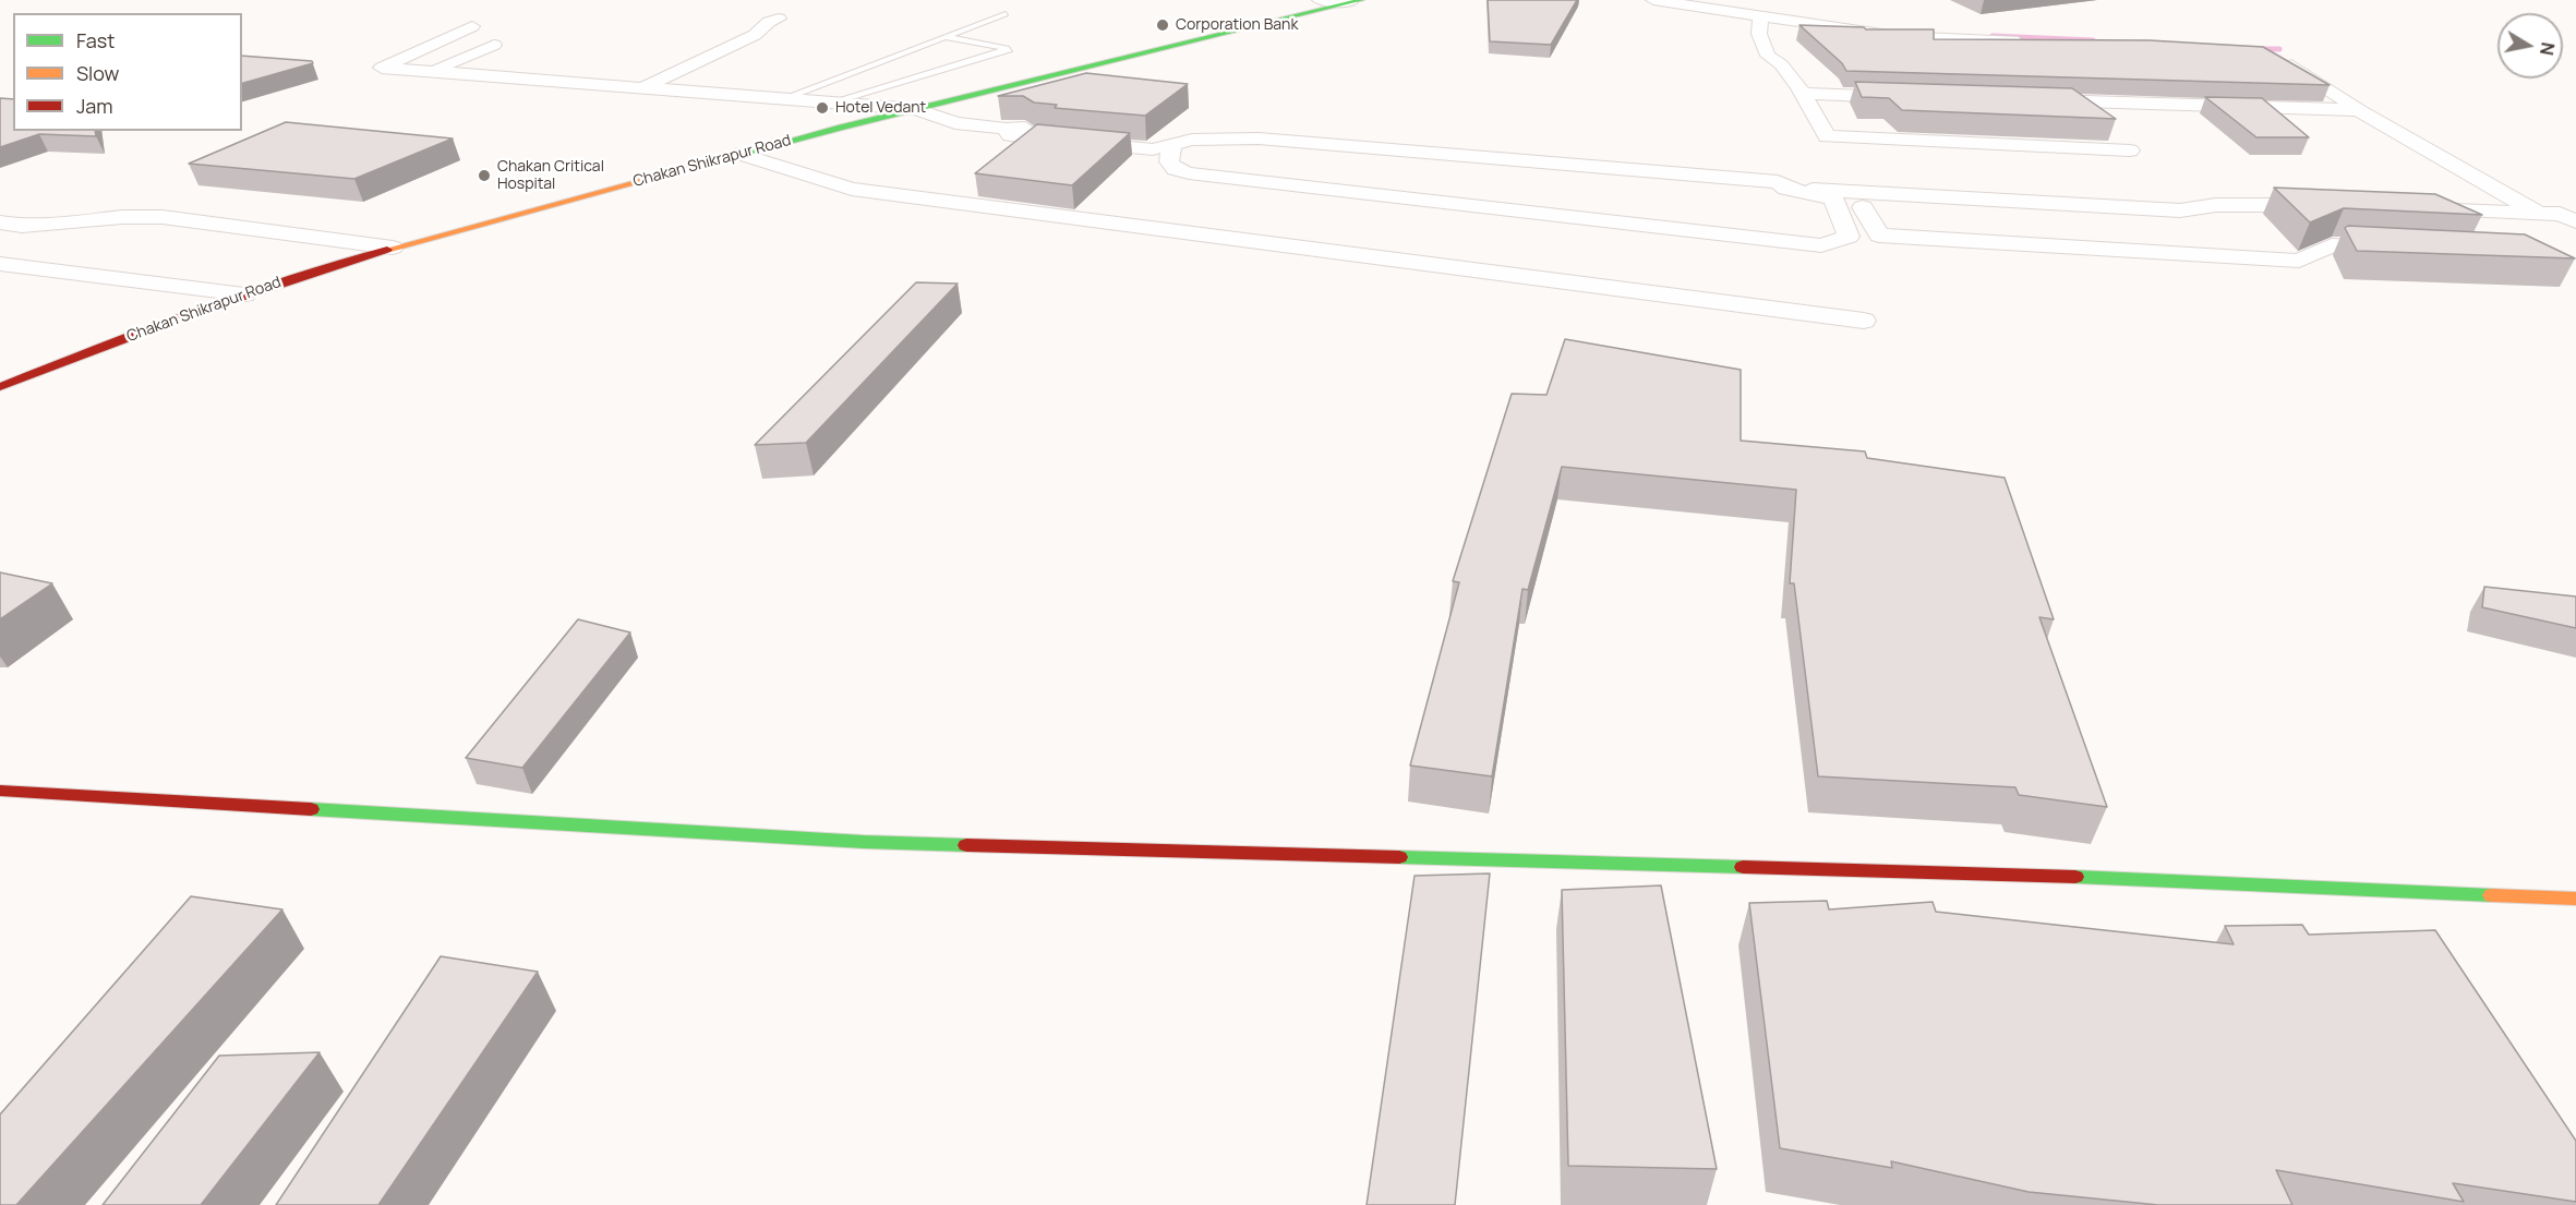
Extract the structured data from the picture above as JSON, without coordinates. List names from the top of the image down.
{
  "streets": {
    "main road": ["Chakan Shikrapur Road"]
  },
  "places": ["Corporation Bank", "Hotel Vedant", "Chakan Critical Hospital"],
  "legend": ["Fast", "Slow", "Jam"],
  "north": "right"
}
